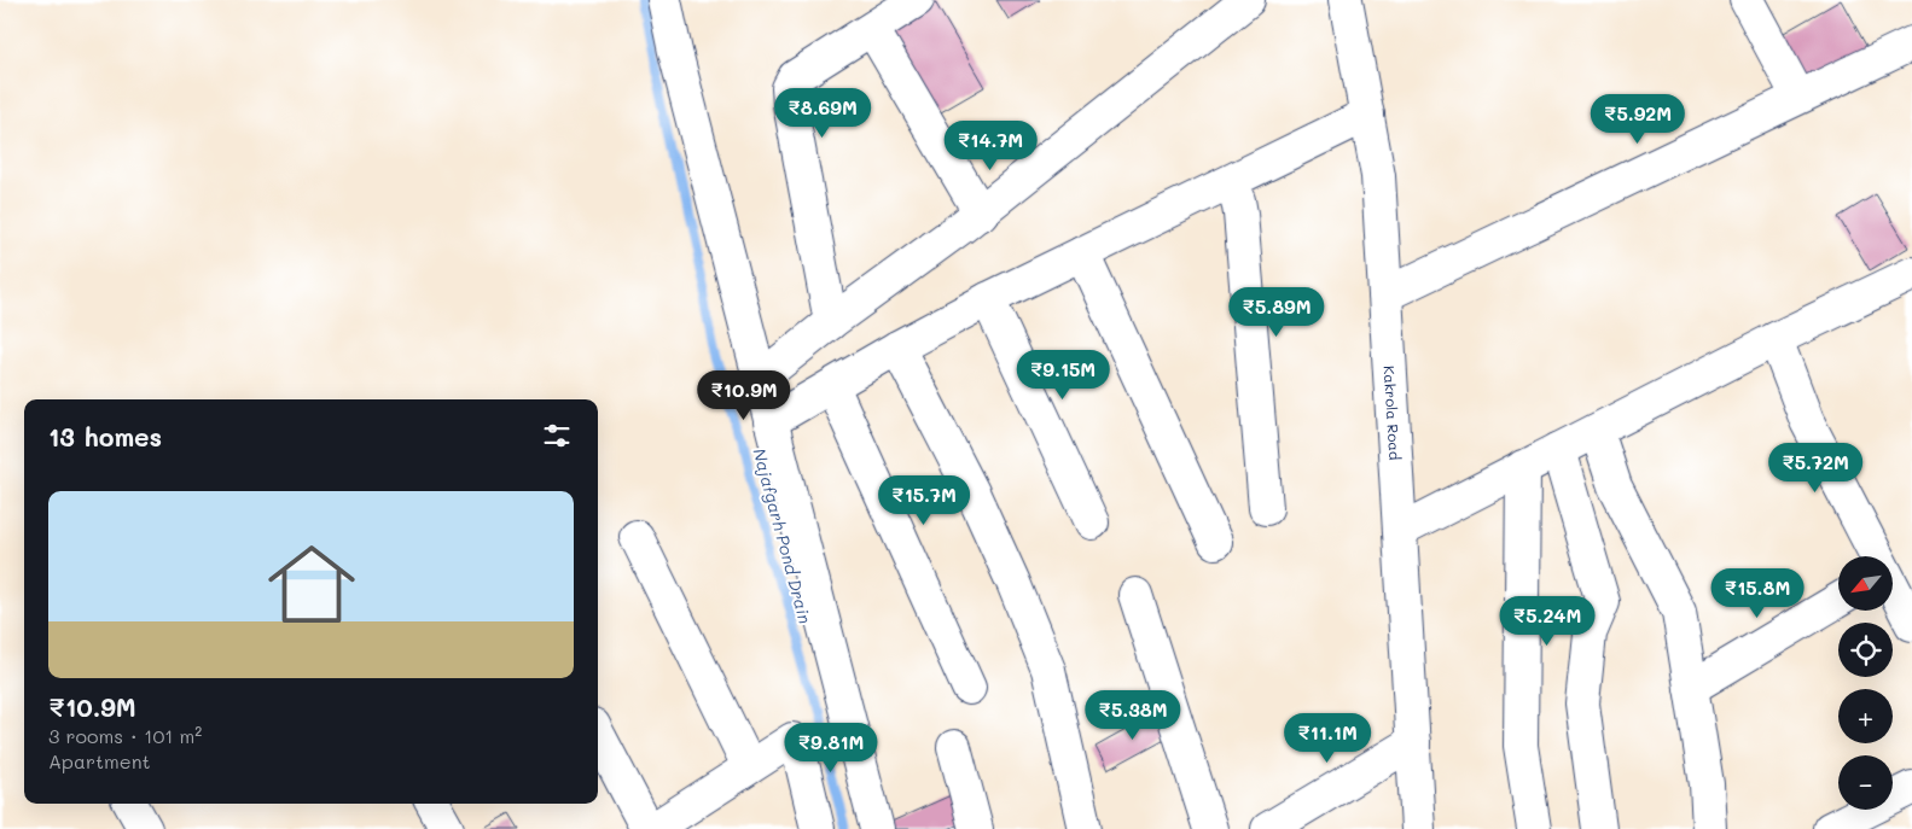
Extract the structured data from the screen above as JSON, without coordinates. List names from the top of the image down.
{
  "streets": {
    "street": ["Kakrola Road"]
  },
  "water": ["Najafgarh Pond Drain"],
  "north": "bottom left",
  "page": {
    "price": [
      "₹8.69M",
      "₹5.92M",
      "₹14.7M",
      "₹5.89M",
      "₹9.15M",
      "₹10.9M",
      "₹5.72M",
      "₹15.7M",
      "₹15.8M",
      "₹5.24M",
      "₹5.38M",
      "₹11.1M",
      "₹9.81M"
    ],
    "heading": "13 homes",
    "list": [
      {
        "name": "₹10.9M",
        "note": "3 rooms · 101 m² · Apartment"
      }
    ],
    "map_buttons": ["+", "−"]
  }
}
